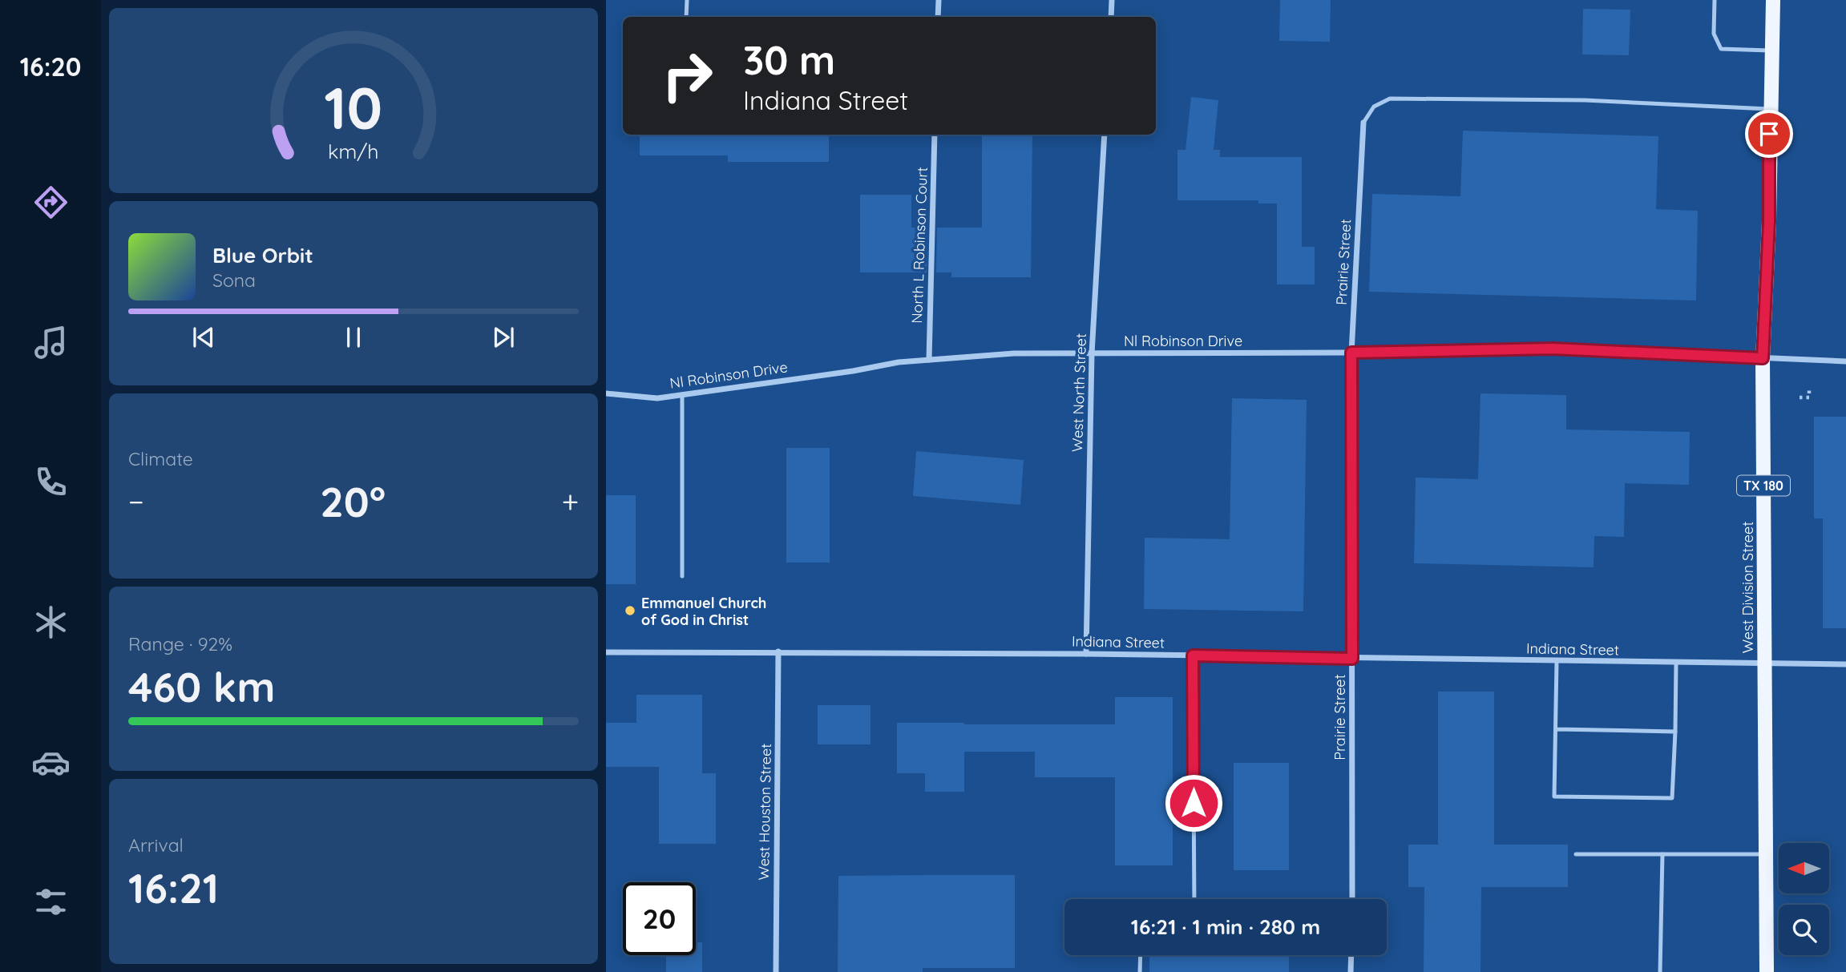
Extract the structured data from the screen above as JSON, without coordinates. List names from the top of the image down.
{
  "streets": {
    "main road": ["TX 180", "West Division Street"],
    "street": [
      "North L Robinson Court",
      "Prairie Street",
      "Nl Robinson Drive",
      "West North Street",
      "Indiana Street",
      "West Houston Street"
    ]
  },
  "crossings": [
    ["North L Robinson Court", "Nl Robinson Drive"],
    ["Prairie Street", "Nl Robinson Drive"],
    ["Prairie Street", "Indiana Street"],
    ["Nl Robinson Drive", "West North Street"],
    ["Nl Robinson Drive", "West Division Street"],
    ["West North Street", "Indiana Street"],
    ["West Division Street", "Indiana Street"],
    ["Indiana Street", "West Houston Street"]
  ],
  "places": ["Emmanuel Church of God in Christ"],
  "north": "left",
  "page": {
    "tabs": "16:20",
    "turn": ["30 m", "Indiana Street"],
    "song": ["Blue Orbit", "Sona"],
    "tile": [
      "Climate",
      ["Range · 92%", "460 km"],
      ["Arrival", "16:21"]
    ],
    "heat": ["−", "20°", "+"],
    "limit": "20",
    "trip": "16:21 · 1 min · 280 m",
    "gauge": ["10", "km/h"]
  }
}
